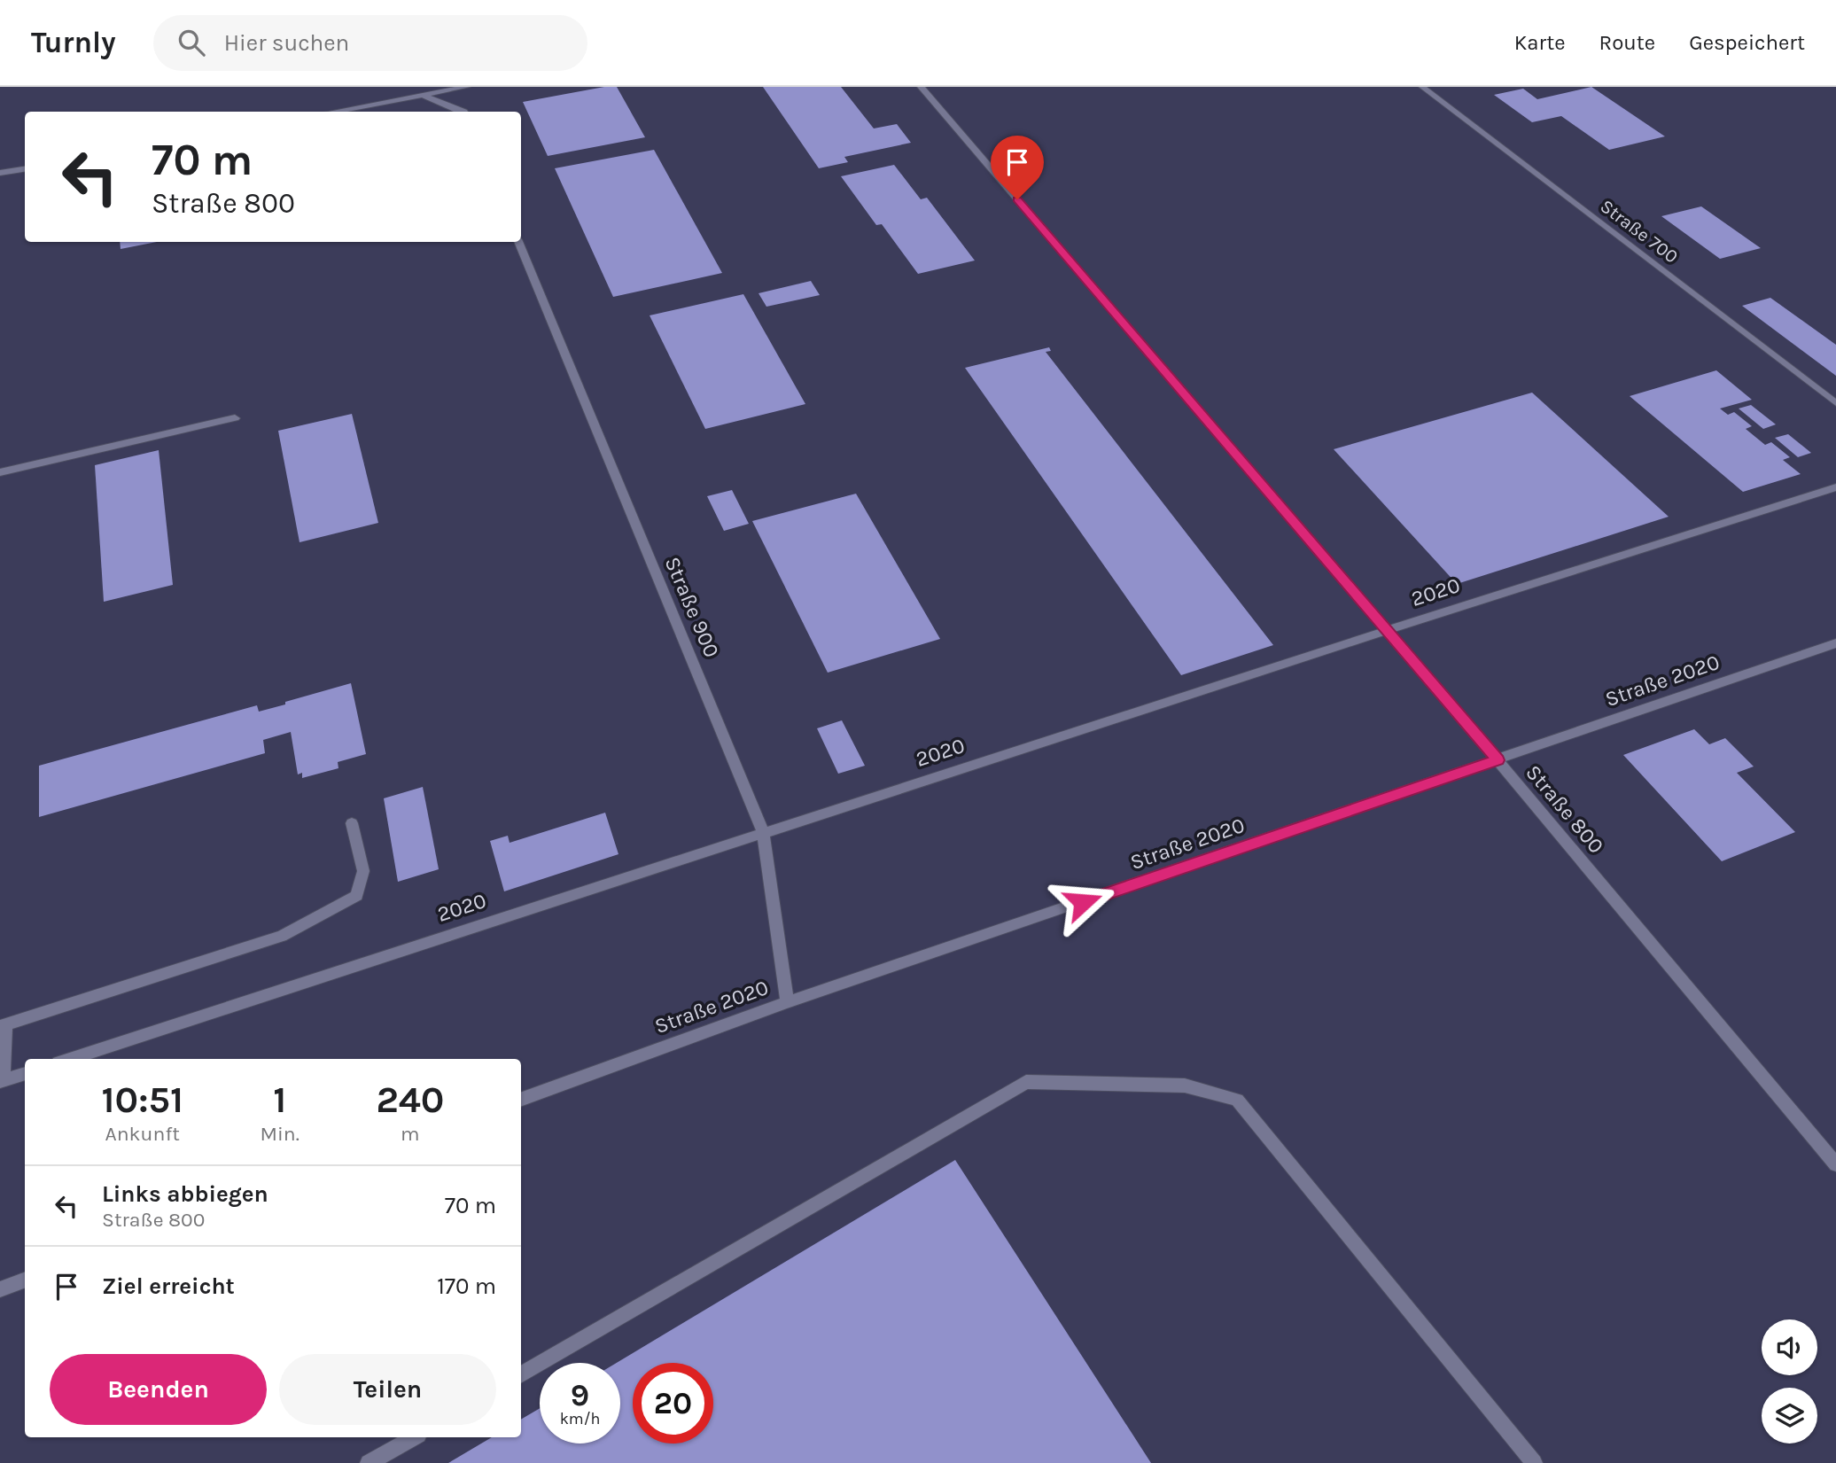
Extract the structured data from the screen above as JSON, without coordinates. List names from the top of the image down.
{
  "streets": {
    "lane": [
      "Straße 700",
      "2020",
      "Straße 900",
      "Straße 2020",
      "Straße 800"
    ]
  },
  "crossings": [
    ["2020", "Straße 900"],
    ["2020", "Straße 800"],
    ["Straße 900", "Straße 2020"],
    ["Straße 2020", "Straße 800"]
  ],
  "page": {
    "header": "Turnly",
    "search": "Hier suchen",
    "nav": ["Karte", "Route", "Gespeichert"],
    "turn": ["70 m", "Straße 800"],
    "eta": [
      "10:51",
      "Ankunft",
      "1",
      "Min.",
      "240",
      "m"
    ],
    "list": [
      {
        "name": "Links abbiegen",
        "note": "Straße 800",
        "value": "70 m"
      },
      {
        "name": "Ziel erreicht",
        "value": "170 m"
      }
    ],
    "buttons": ["Beenden", "Teilen"],
    "speed": "9 km/h",
    "limit": "20"
  }
}
